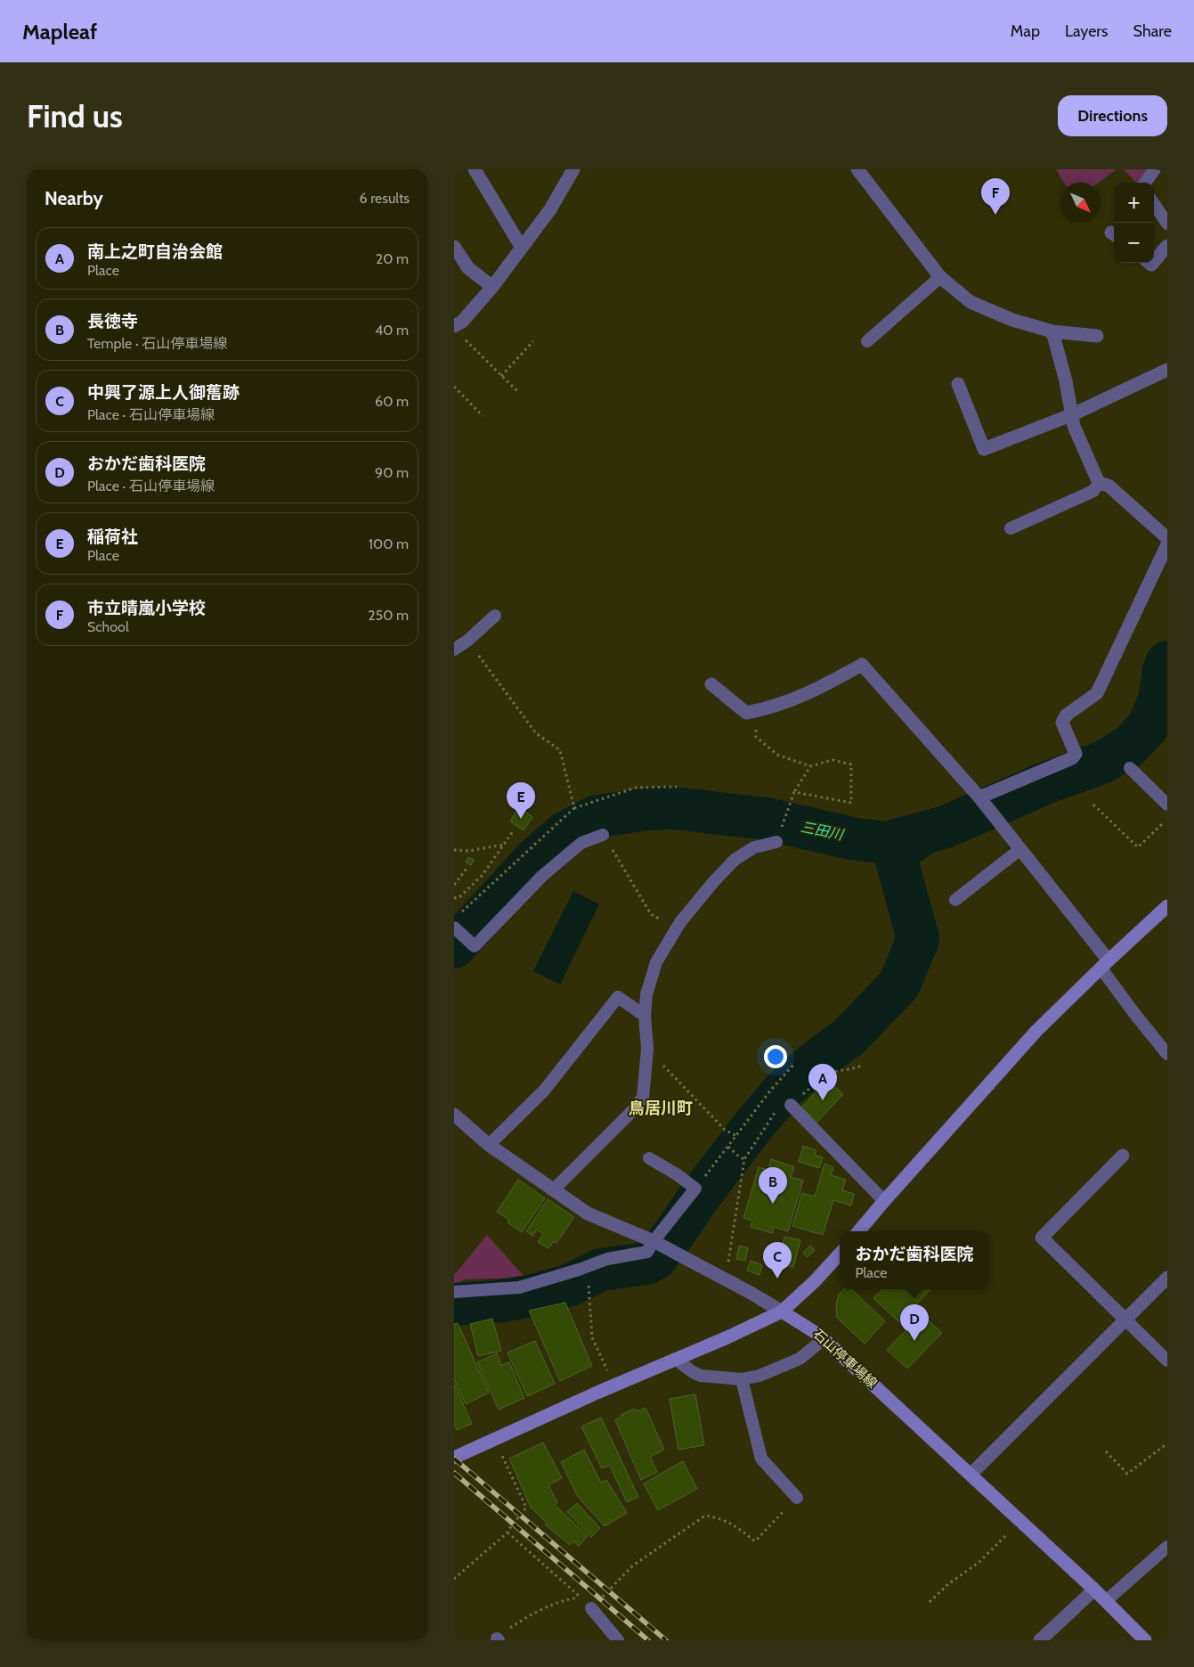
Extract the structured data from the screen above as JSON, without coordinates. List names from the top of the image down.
{
  "streets": {
    "main road": ["石山停車場線"]
  },
  "districts": ["鳥居川町"],
  "water": ["三田川"],
  "north": "bottom right",
  "page": {
    "header": "Mapleaf",
    "nav": ["Map", "Layers", "Share"],
    "buttons": "Directions",
    "title": "Find us",
    "heading": ["Nearby", "6 results"],
    "pins": [
      "F",
      "E",
      "A",
      "B",
      "C",
      "D"
    ],
    "map_buttons": ["+", "−"],
    "list": [
      {
        "mark": "A",
        "name": "南上之町自治会館",
        "note": "Place",
        "value": "20 m"
      },
      {
        "mark": "B",
        "name": "長徳寺",
        "note": "Temple · 石山停車場線",
        "value": "40 m"
      },
      {
        "mark": "C",
        "name": "中興了源上人御𦾔跡",
        "note": "Place · 石山停車場線",
        "value": "60 m"
      },
      {
        "mark": "D",
        "name": "おかだ歯科医院",
        "note": "Place · 石山停車場線",
        "value": "90 m"
      },
      {
        "mark": "E",
        "name": "稲荷社",
        "note": "Place",
        "value": "100 m"
      },
      {
        "mark": "F",
        "name": "市立晴嵐小学校",
        "note": "School",
        "value": "250 m"
      }
    ],
    "popup": ["おかだ歯科医院", "Place"]
  }
}
